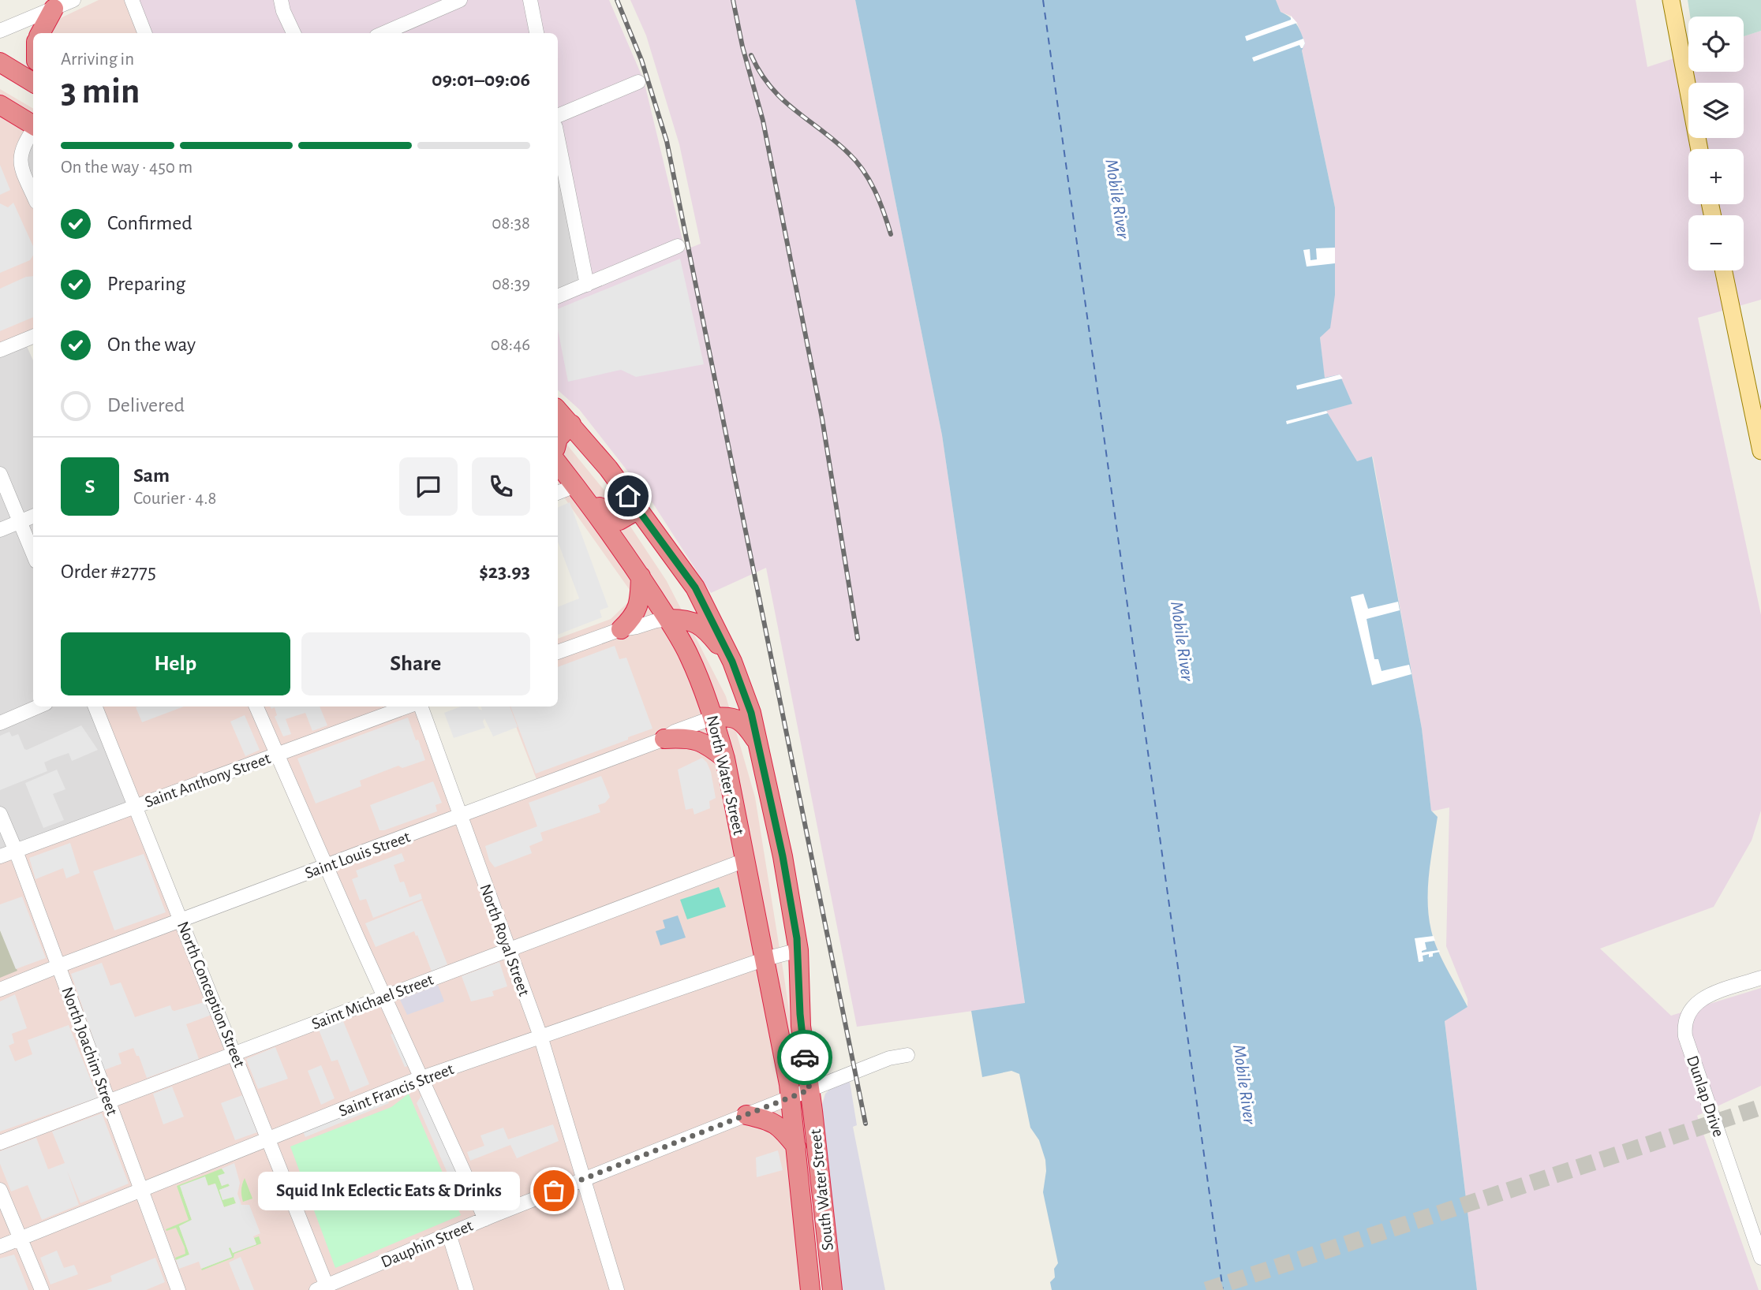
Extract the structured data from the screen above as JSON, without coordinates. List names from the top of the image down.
{
  "streets": {
    "highway": ["North Water Street", "South Water Street"],
    "street": [
      "Saint Anthony Street",
      "Saint Louis Street",
      "North Royal Street",
      "North Conception Street",
      "Saint Michael Street",
      "North Joachim Street",
      "Saint Francis Street",
      "Dunlap Drive",
      "Dauphin Street"
    ]
  },
  "crossings": [
    ["North Water Street", "Saint Louis Street"],
    ["North Water Street", "Saint Michael Street"],
    ["North Water Street", "Saint Francis Street"],
    ["North Water Street", "South Water Street"],
    ["North Water Street", "Dauphin Street"],
    ["Saint Anthony Street", "North Conception Street"],
    ["Saint Anthony Street", "North Joachim Street"],
    ["Saint Louis Street", "North Royal Street"],
    ["Saint Louis Street", "North Conception Street"],
    ["Saint Louis Street", "North Joachim Street"],
    ["North Royal Street", "Saint Michael Street"],
    ["North Royal Street", "Saint Francis Street"],
    ["North Royal Street", "Dauphin Street"],
    ["North Conception Street", "Saint Michael Street"],
    ["North Conception Street", "Saint Francis Street"],
    ["North Conception Street", "Dauphin Street"],
    ["Saint Michael Street", "North Joachim Street"],
    ["North Joachim Street", "Saint Francis Street"],
    ["South Water Street", "Dauphin Street"]
  ],
  "water": ["Mobile River"],
  "places": ["Squid Ink Eclectic Eats & Drinks"],
  "page": {
    "map_buttons": ["+", "−"],
    "heading": ["3 min", "Arriving in", "09:01–09:06"],
    "panel": [
      "Sam",
      "Courier · 4.8",
      "Order #2775",
      "$23.93"
    ],
    "bar": "On the way · 450 m",
    "list": [
      ["Confirmed", "08:38"],
      ["Preparing", "08:39"],
      ["On the way", "08:46"],
      "Delivered"
    ],
    "round": "S",
    "buttons": ["Help", "Share"],
    "bubble": "Squid Ink Eclectic Eats & Drinks"
  }
}
